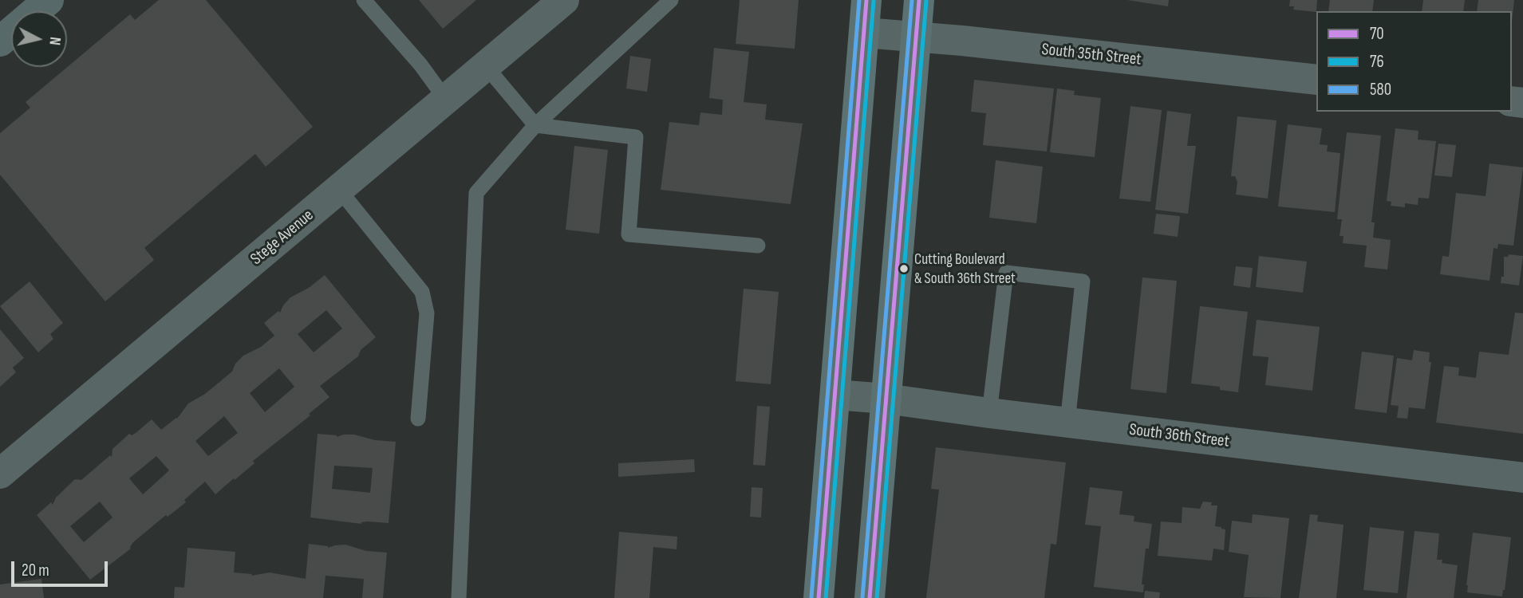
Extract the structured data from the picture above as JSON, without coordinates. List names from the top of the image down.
{
  "streets": {
    "street": ["South 35th Street", "Stege Avenue", "South 36th Street"]
  },
  "places": ["Cutting Boulevard & South 36th Street"],
  "lines": ["transit line 70", "transit line 580", "transit line 76"],
  "legend": ["70", "76", "580"],
  "scale_bar": "20 m",
  "north": "right"
}
